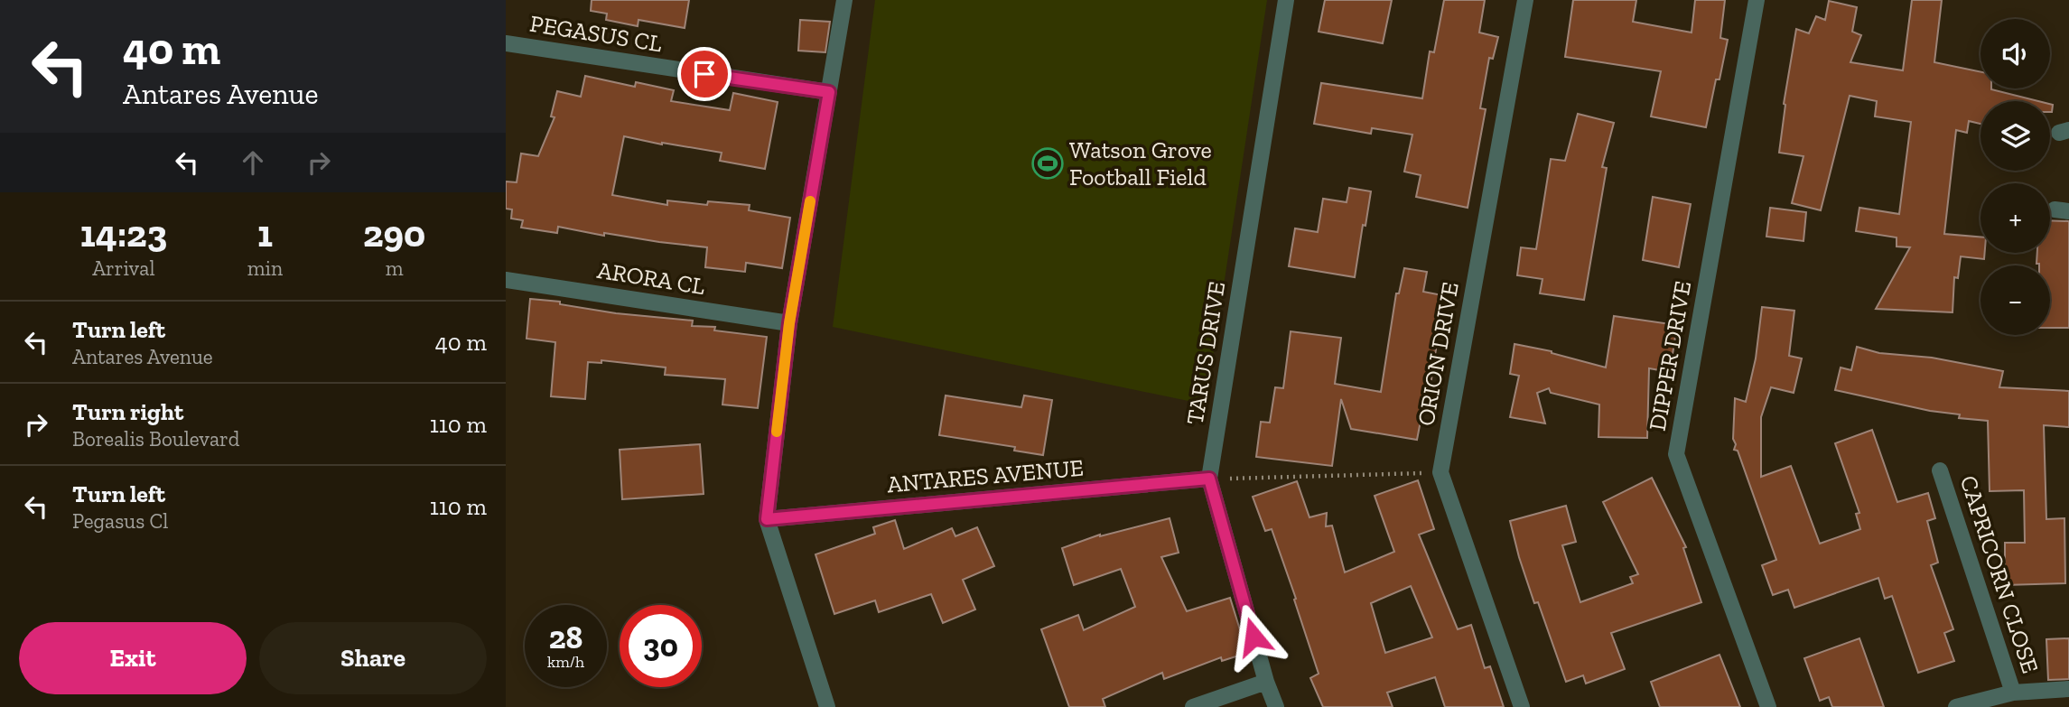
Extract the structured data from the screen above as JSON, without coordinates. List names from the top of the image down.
{
  "streets": {
    "street": [
      "PEGASUS CL",
      "ARORA CL",
      "TARUS DRIVE",
      "ORION DRIVE",
      "DIPPER DRIVE",
      "ANTARES AVENUE",
      "CAPRICORN CLOSE"
    ]
  },
  "crossings": [
    ["TARUS DRIVE", "ANTARES AVENUE"]
  ],
  "places": {
    "sports": ["Watson Grove Football Field"]
  },
  "page": {
    "turn": ["40 m", "Antares Avenue"],
    "map_buttons": ["+", "−"],
    "eta": [
      "14:23",
      "Arrival",
      "1",
      "min",
      "290",
      "m"
    ],
    "list": [
      {
        "name": "Turn left",
        "note": "Antares Avenue",
        "value": "40 m"
      },
      {
        "name": "Turn right",
        "note": "Borealis Boulevard",
        "value": "110 m"
      },
      {
        "name": "Turn left",
        "note": "Pegasus Cl",
        "value": "110 m"
      }
    ],
    "speed": "28 km/h",
    "limit": "30",
    "buttons": ["Exit", "Share"]
  }
}
